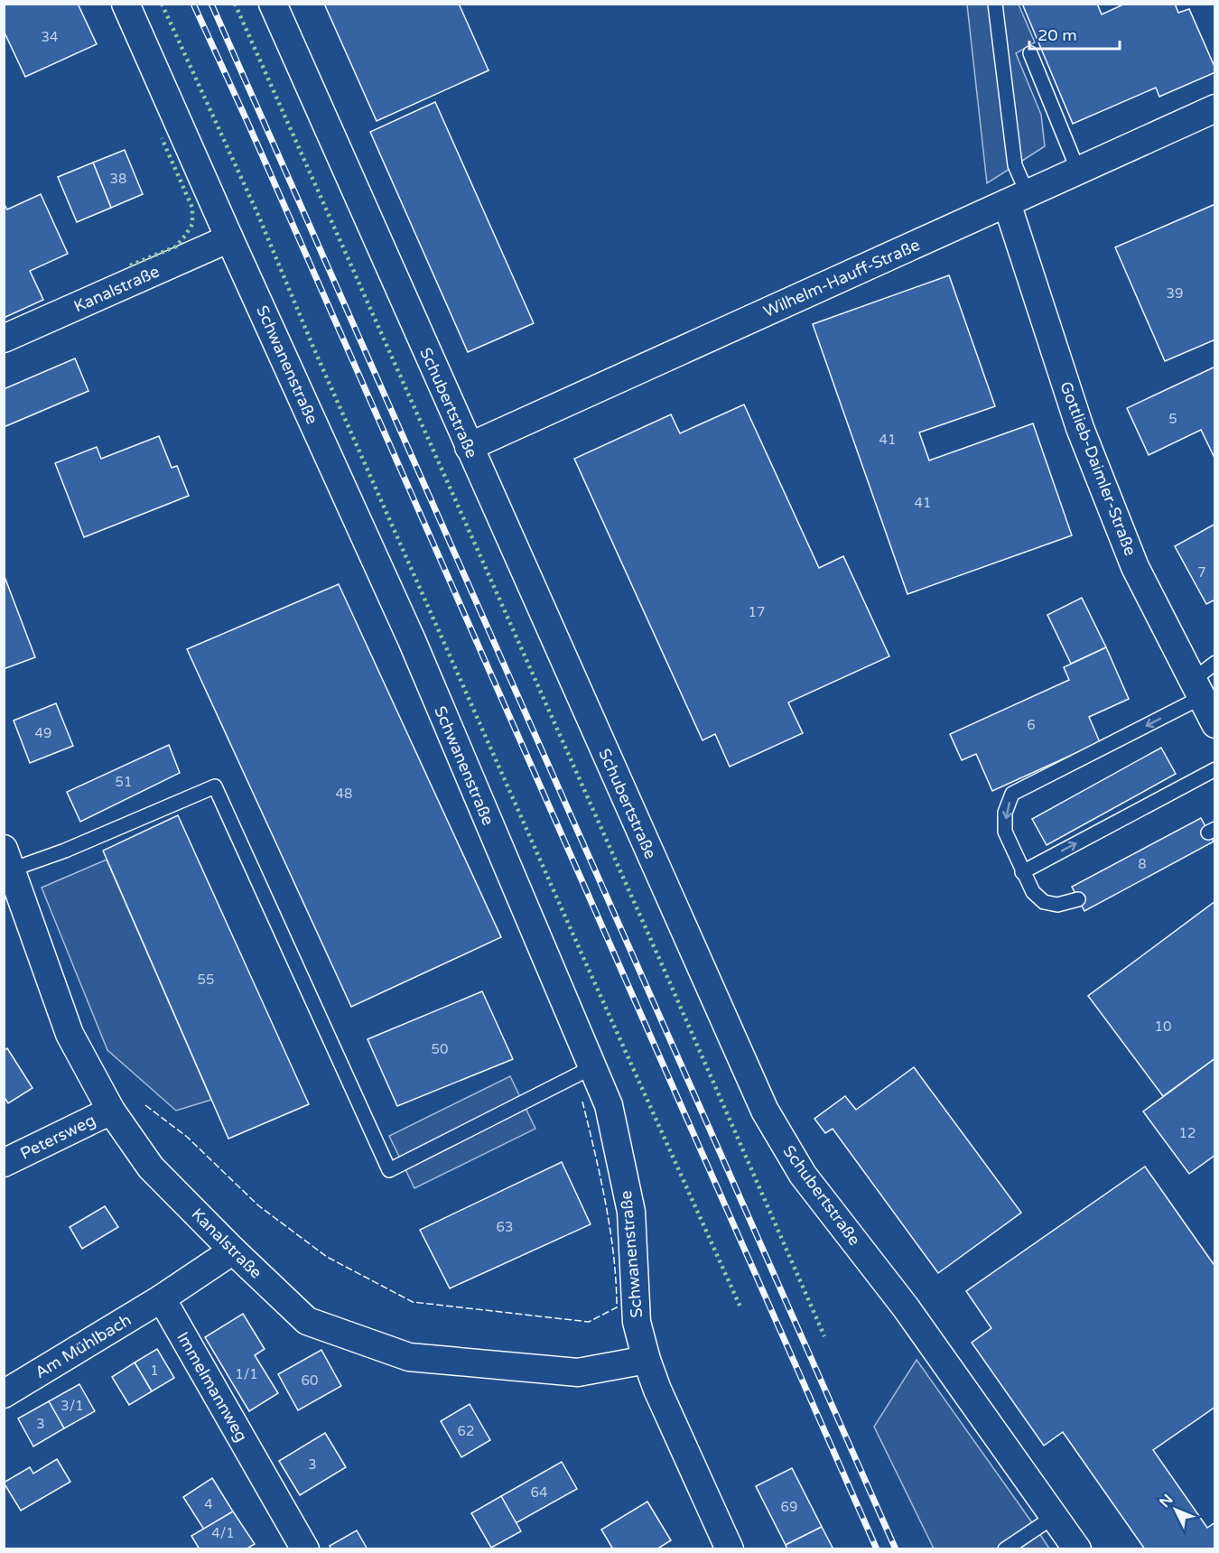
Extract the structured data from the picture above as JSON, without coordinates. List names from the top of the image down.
{
  "streets": {
    "street": [
      "Wilhelm-Hauff-Straße",
      "Kanalstraße",
      "Schwanenstraße",
      "Schubertstraße",
      "Gottlieb-Daimler-Straße",
      "Petersweg",
      "Am Mühlbach",
      "Immelmannweg"
    ]
  },
  "crossings": [
    ["Wilhelm-Hauff-Straße", "Schubertstraße"],
    ["Wilhelm-Hauff-Straße", "Gottlieb-Daimler-Straße"],
    ["Kanalstraße", "Schwanenstraße"],
    ["Kanalstraße", "Petersweg"],
    ["Am Mühlbach", "Immelmannweg"]
  ],
  "house_numbers": [
    "34",
    "38",
    "39",
    "5",
    "41",
    "41",
    "7",
    "17",
    "6",
    "49",
    "51",
    "48",
    "8",
    "55",
    "10",
    "50",
    "12",
    "63",
    "1",
    "1/1",
    "60",
    "3/1",
    "3",
    "62",
    "3",
    "64",
    "4",
    "69",
    "4/1"
  ],
  "scale_bar": "20 m",
  "north": "top left"
}
